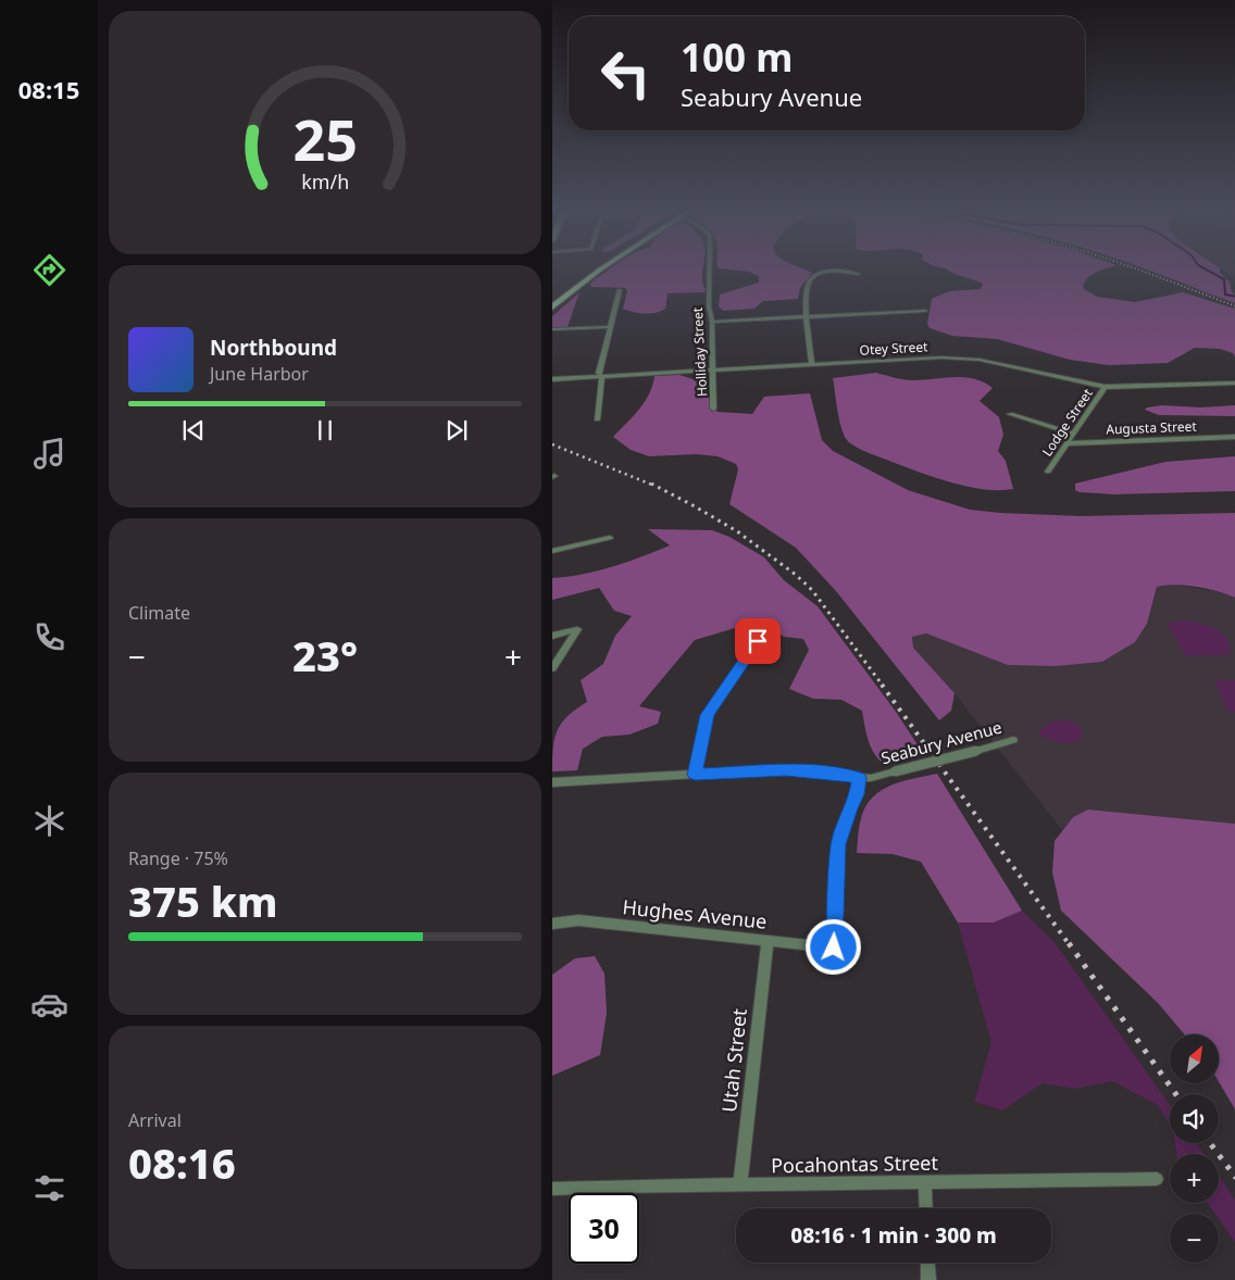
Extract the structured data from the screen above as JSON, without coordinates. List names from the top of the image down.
{
  "streets": {
    "street": [
      "Otey Street",
      "Holliday Street",
      "Lodge Street",
      "Augusta Street",
      "Seabury Avenue",
      "Hughes Avenue",
      "Utah Street",
      "Pocahontas Street"
    ]
  },
  "crossings": [
    ["Otey Street", "Holliday Street"],
    ["Otey Street", "Lodge Street"],
    ["Lodge Street", "Augusta Street"],
    ["Seabury Avenue", "Hughes Avenue"],
    ["Hughes Avenue", "Utah Street"],
    ["Utah Street", "Pocahontas Street"]
  ],
  "north": "top right",
  "page": {
    "tabs": "08:15",
    "turn": ["100 m", "Seabury Avenue"],
    "song": ["Northbound", "June Harbor"],
    "tile": [
      "Climate",
      ["Range · 75%", "375 km"],
      ["Arrival", "08:16"]
    ],
    "heat": ["−", "23°", "+"],
    "map_buttons": ["+", "−"],
    "limit": "30",
    "trip": "08:16 · 1 min · 300 m",
    "gauge": ["25", "km/h"]
  }
}
